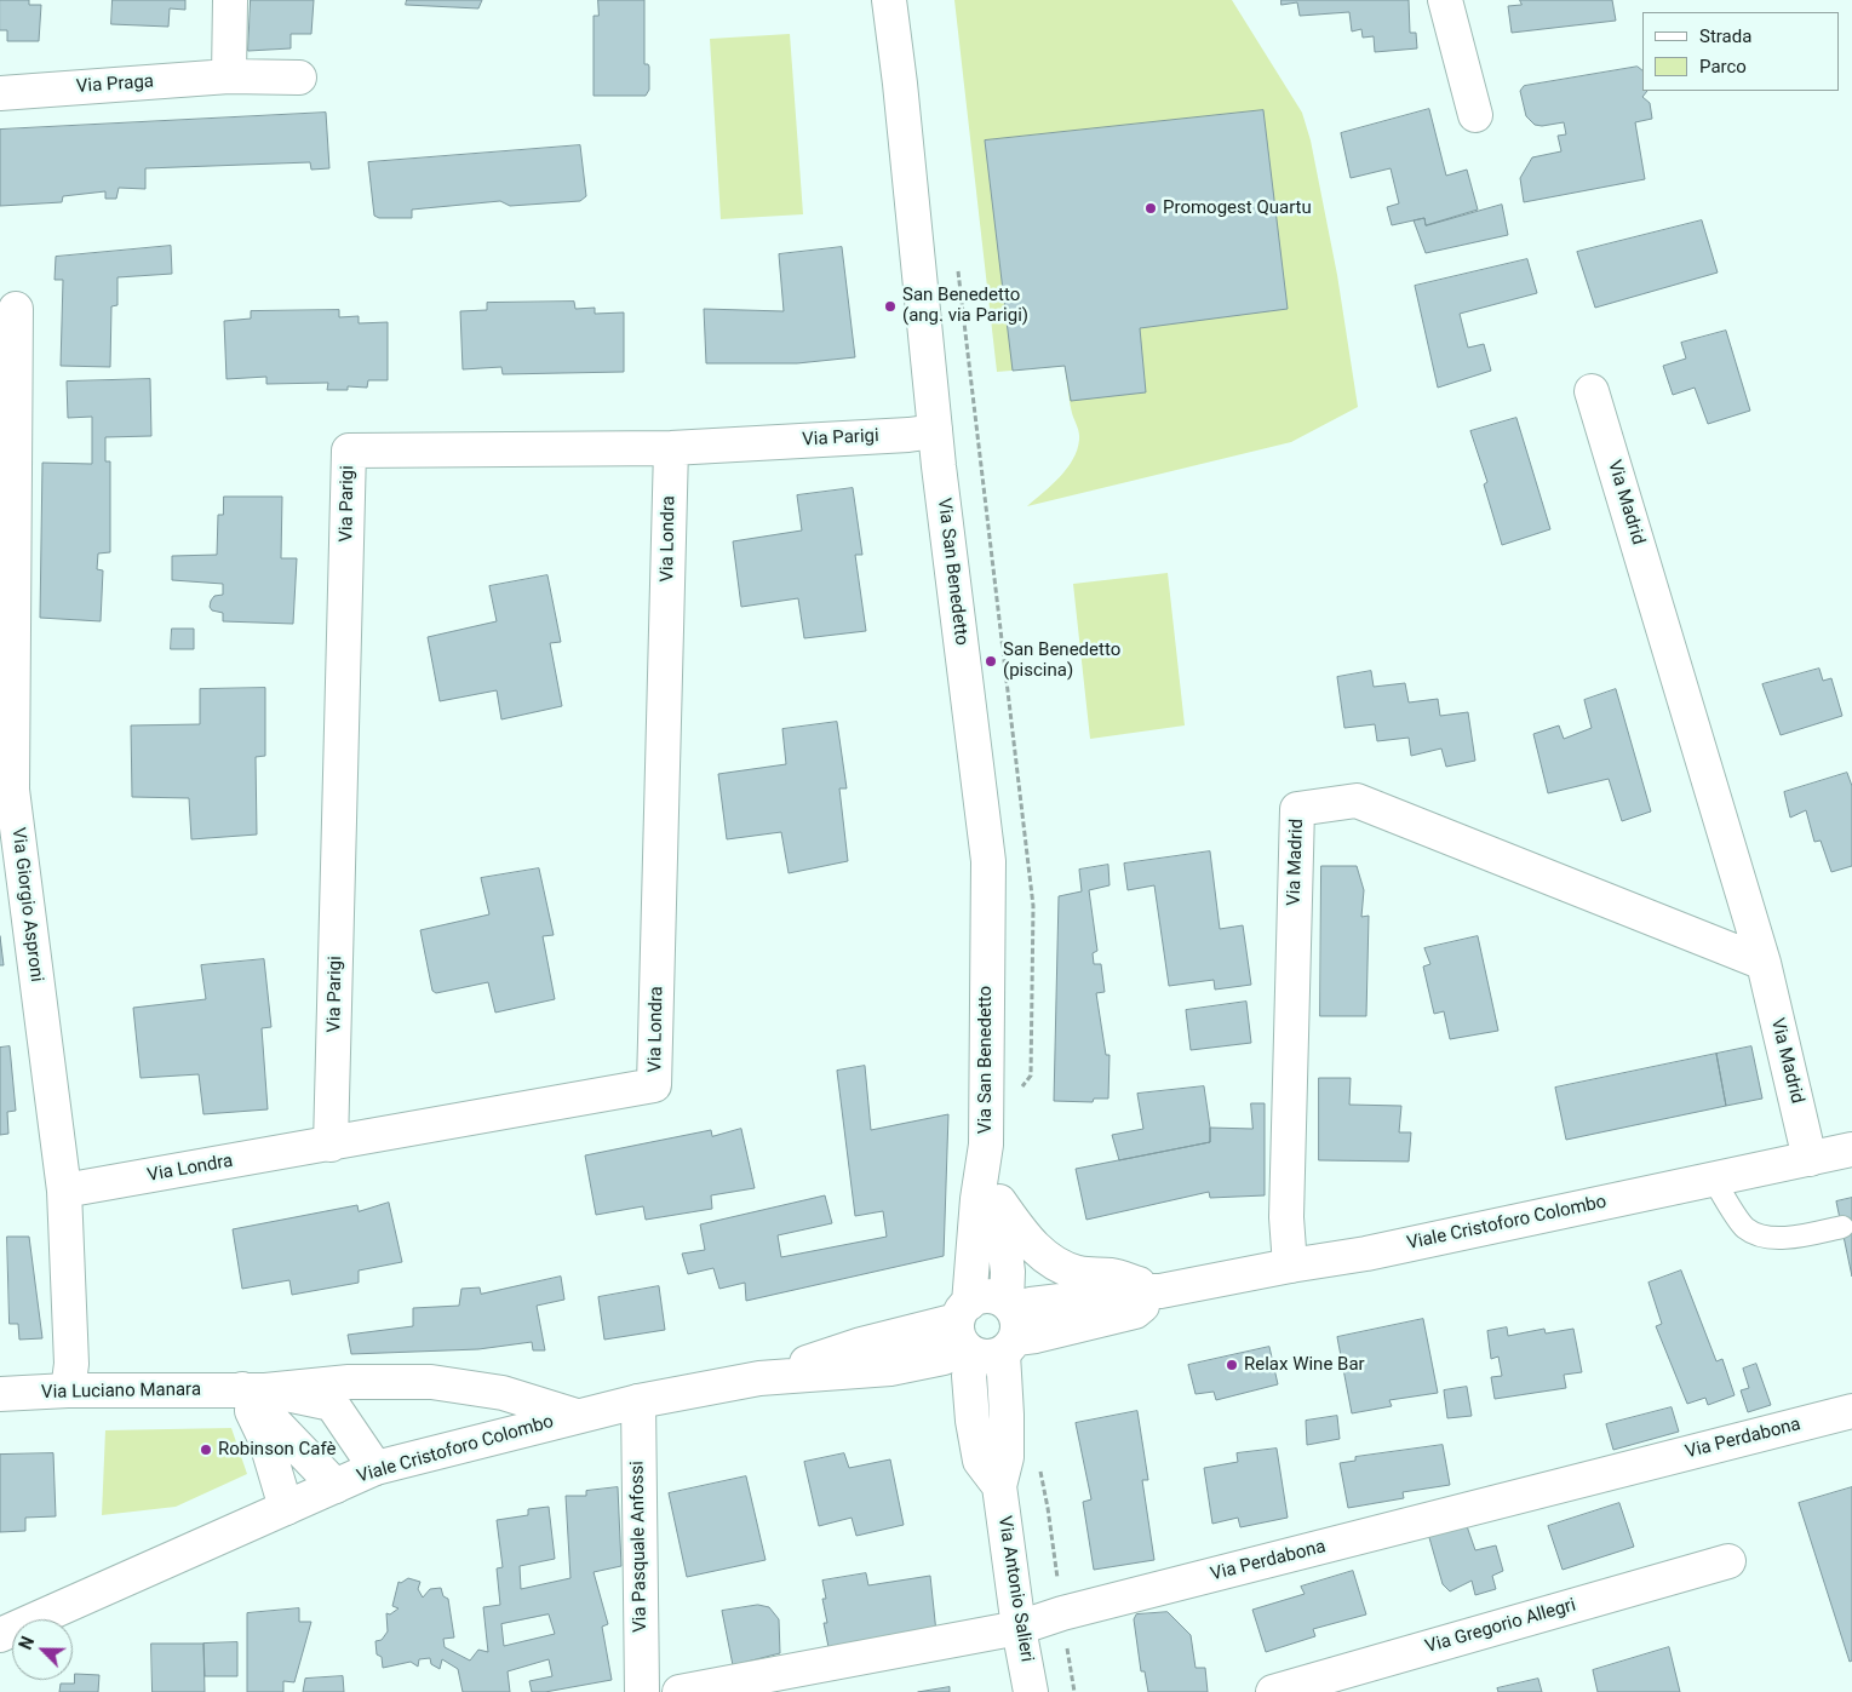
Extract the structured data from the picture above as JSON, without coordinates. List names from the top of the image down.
{
  "streets": {
    "street": [
      "Via Praga",
      "Via Parigi",
      "Via Madrid",
      "Via Londra",
      "Via San Benedetto",
      "Via Giorgio Asproni",
      "Viale Cristoforo Colombo",
      "Via Luciano Manara",
      "Via Perdabona",
      "Via Pasquale Anfossi",
      "Via Antonio Salieri",
      "Via Gregorio Allegri"
    ]
  },
  "crossings": [
    ["Via Parigi", "Via Londra"],
    ["Via Parigi", "Via San Benedetto"],
    ["Via Madrid", "Viale Cristoforo Colombo"],
    ["Via Londra", "Via Giorgio Asproni"],
    ["Via San Benedetto", "Viale Cristoforo Colombo"],
    ["Via San Benedetto", "Via Antonio Salieri"],
    ["Via Giorgio Asproni", "Via Luciano Manara"],
    ["Viale Cristoforo Colombo", "Via Luciano Manara"],
    ["Viale Cristoforo Colombo", "Via Pasquale Anfossi"],
    ["Viale Cristoforo Colombo", "Via Antonio Salieri"],
    ["Via Perdabona", "Via Antonio Salieri"]
  ],
  "places": [
    "Promogest Quartu",
    "San Benedetto (ang. via Parigi)",
    "San Benedetto (piscina)",
    "Relax Wine Bar",
    "Robinson Cafè"
  ],
  "legend": ["Strada", "Parco"],
  "north": "top left"
}
